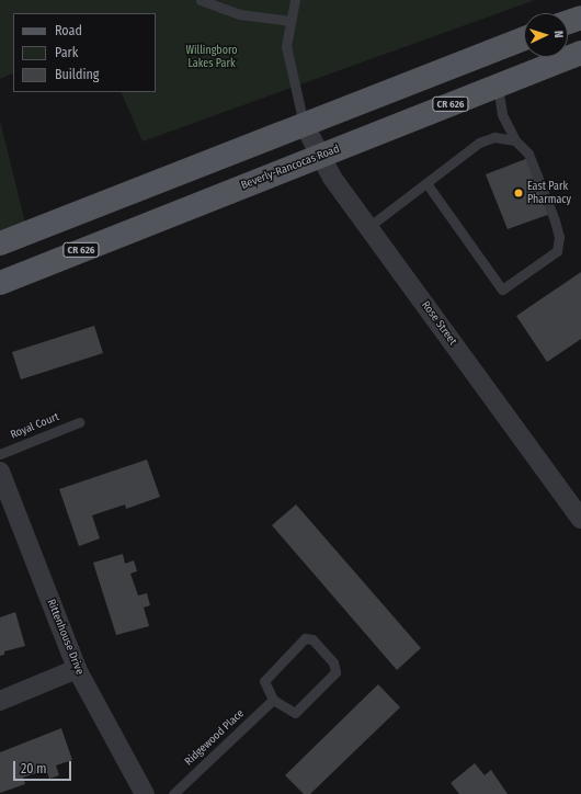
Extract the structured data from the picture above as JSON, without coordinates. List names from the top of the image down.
{
  "streets": {
    "main road": ["CR 626", "Beverly-Rancocas Road"],
    "street": ["Rose Street", "Rittenhouse Drive"],
    "lane": ["Royal Court", "Ridgewood Place"]
  },
  "crossings": [
    ["Beverly-Rancocas Road", "Rose Street"]
  ],
  "parks": ["Willingboro Lakes Park"],
  "places": ["East Park Pharmacy"],
  "legend": ["Road", "Park", "Building"],
  "scale_bar": "20 m",
  "north": "right"
}
